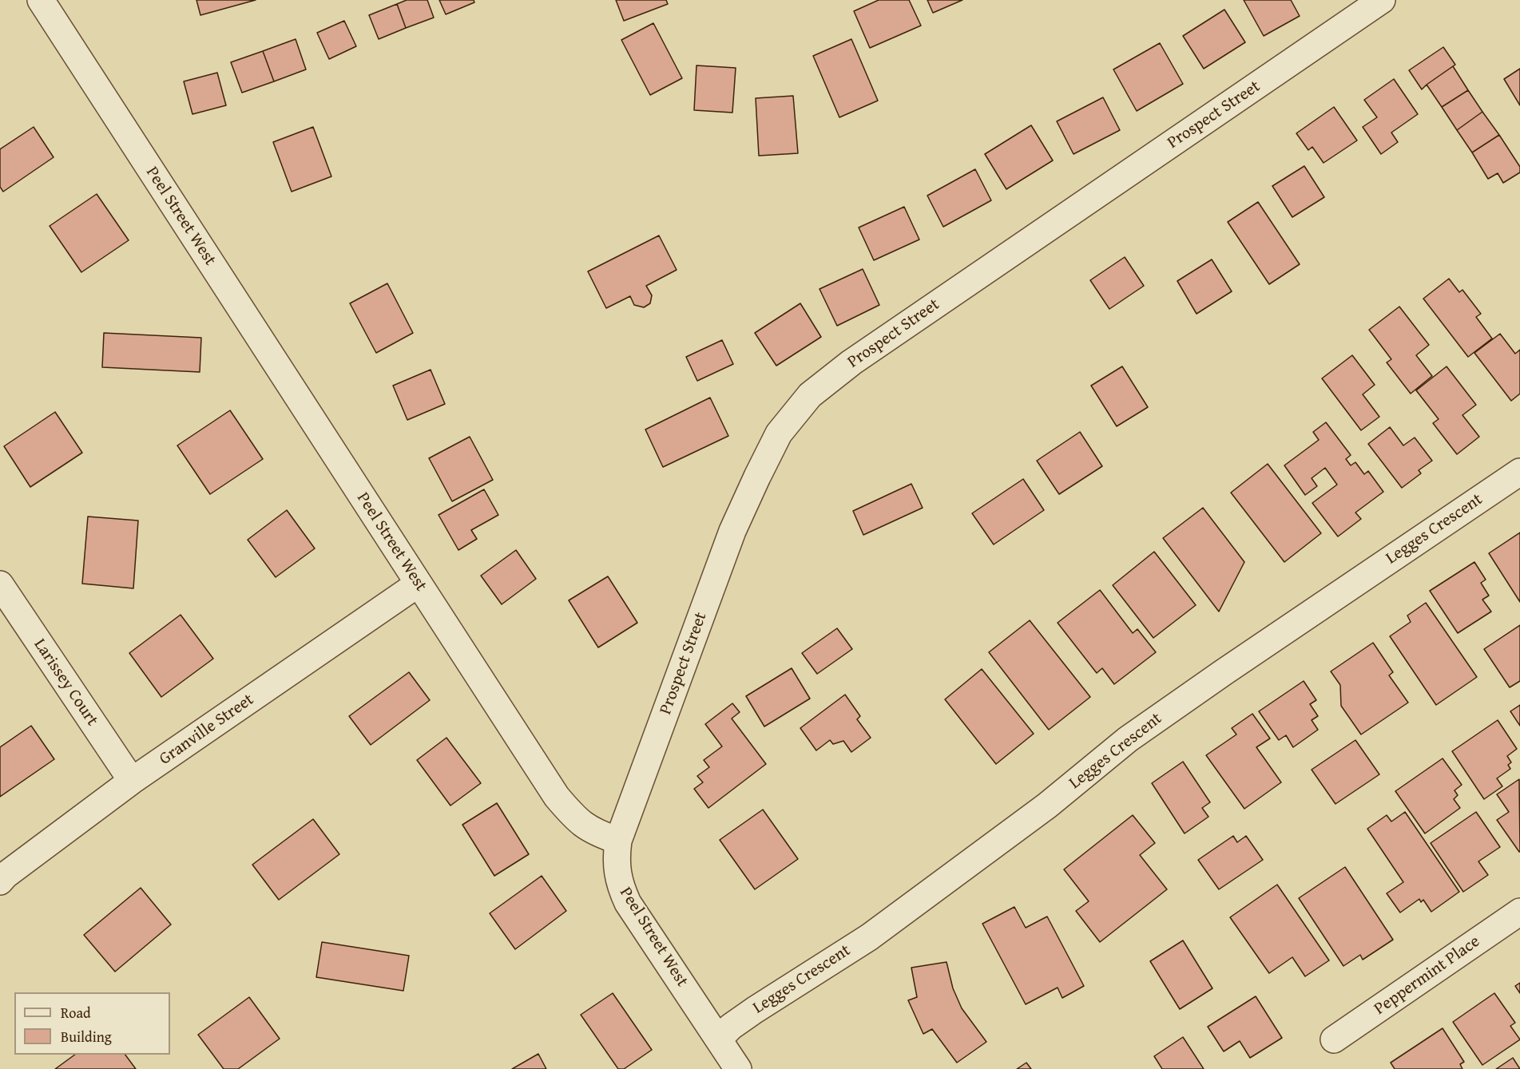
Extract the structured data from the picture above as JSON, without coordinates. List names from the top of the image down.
{
  "streets": {
    "street": [
      "Prospect Street",
      "Peel Street West",
      "Legges Crescent",
      "Larissey Court",
      "Granville Street",
      "Peppermint Place"
    ]
  },
  "crossings": [
    ["Prospect Street", "Peel Street West"],
    ["Peel Street West", "Legges Crescent"],
    ["Peel Street West", "Granville Street"],
    ["Larissey Court", "Granville Street"]
  ],
  "legend": ["Road", "Building"]
}
